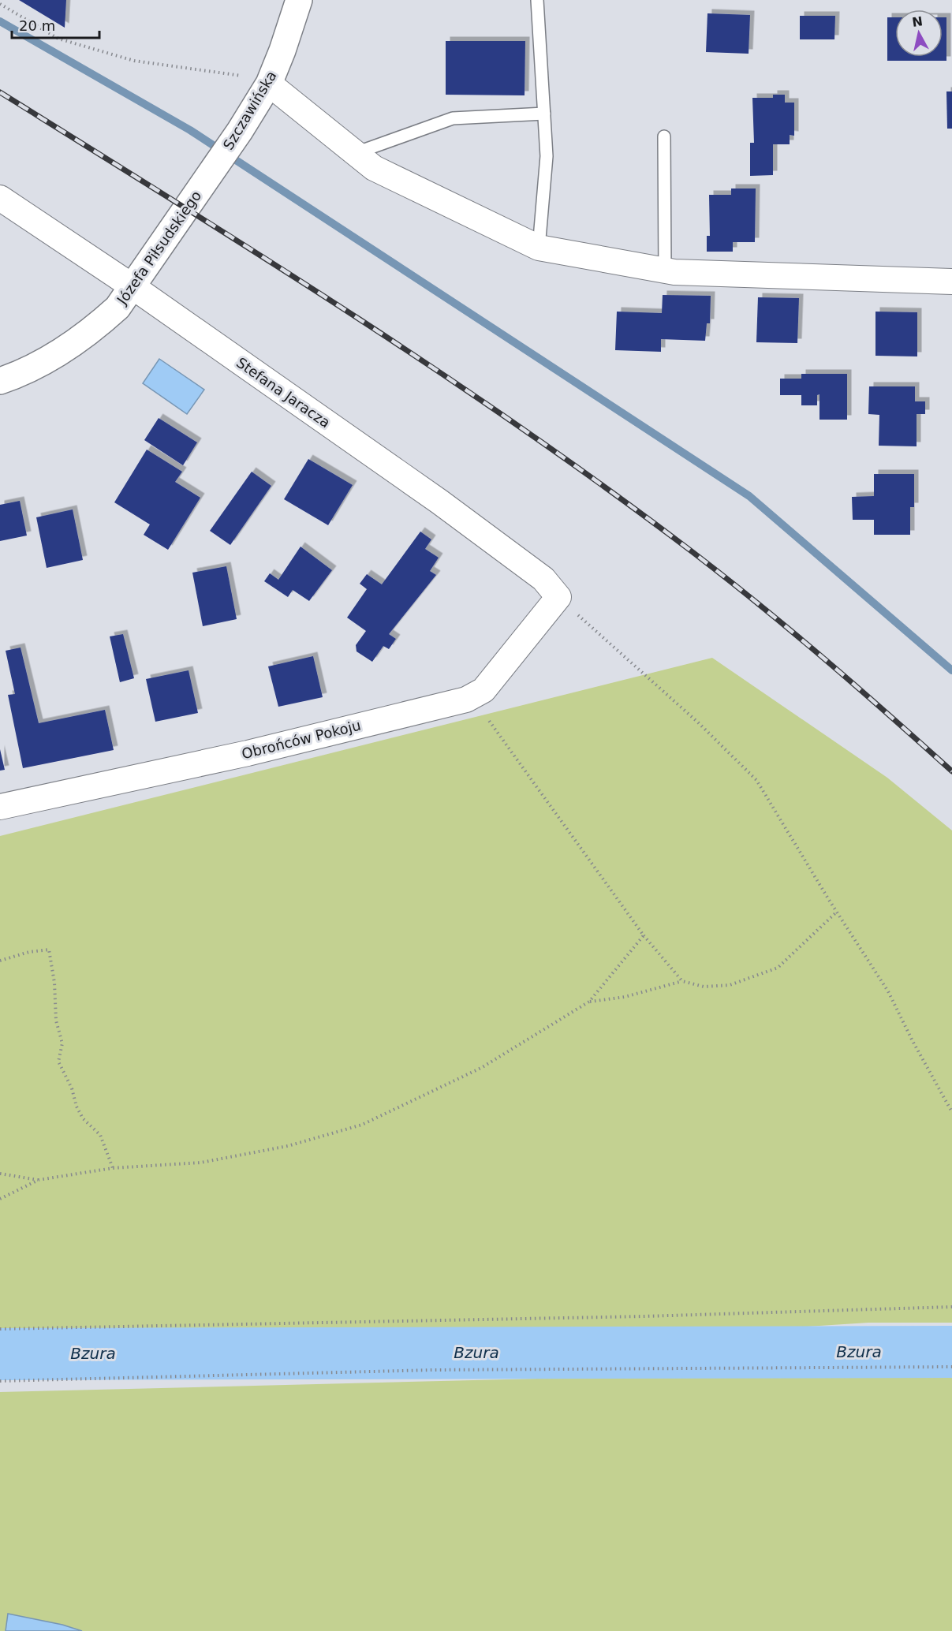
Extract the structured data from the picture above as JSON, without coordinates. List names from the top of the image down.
{
  "streets": {
    "street": [
      "Szczawińska",
      "Józefa Piłsudskiego",
      "Stefana Jaracza",
      "Obrońców Pokoju"
    ]
  },
  "crossings": [
    ["Szczawińska", "Józefa Piłsudskiego"],
    ["Józefa Piłsudskiego", "Stefana Jaracza"],
    ["Stefana Jaracza", "Obrońców Pokoju"]
  ],
  "water": ["Bzura"],
  "scale_bar": "20 m",
  "north": "top"
}
